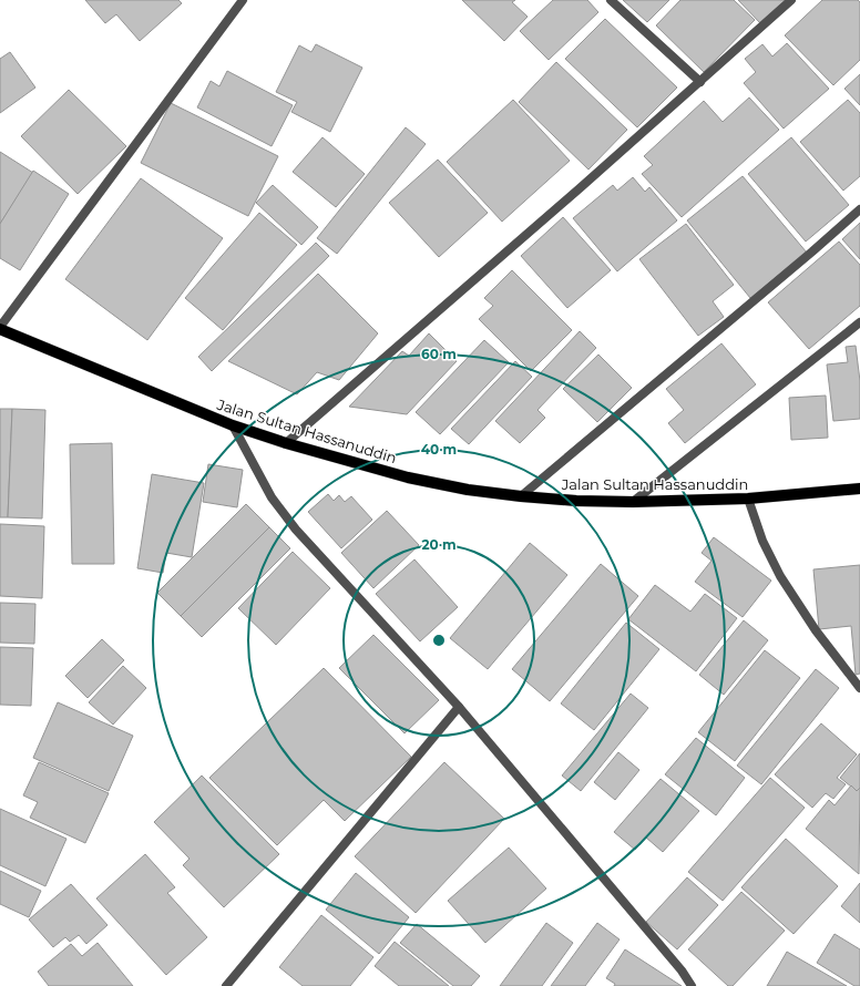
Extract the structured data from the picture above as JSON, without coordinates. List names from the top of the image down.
{
  "streets": {
    "main road": ["Jalan Sultan Hassanuddin"]
  },
  "rings": ["60 m", "40 m", "20 m"]
}
